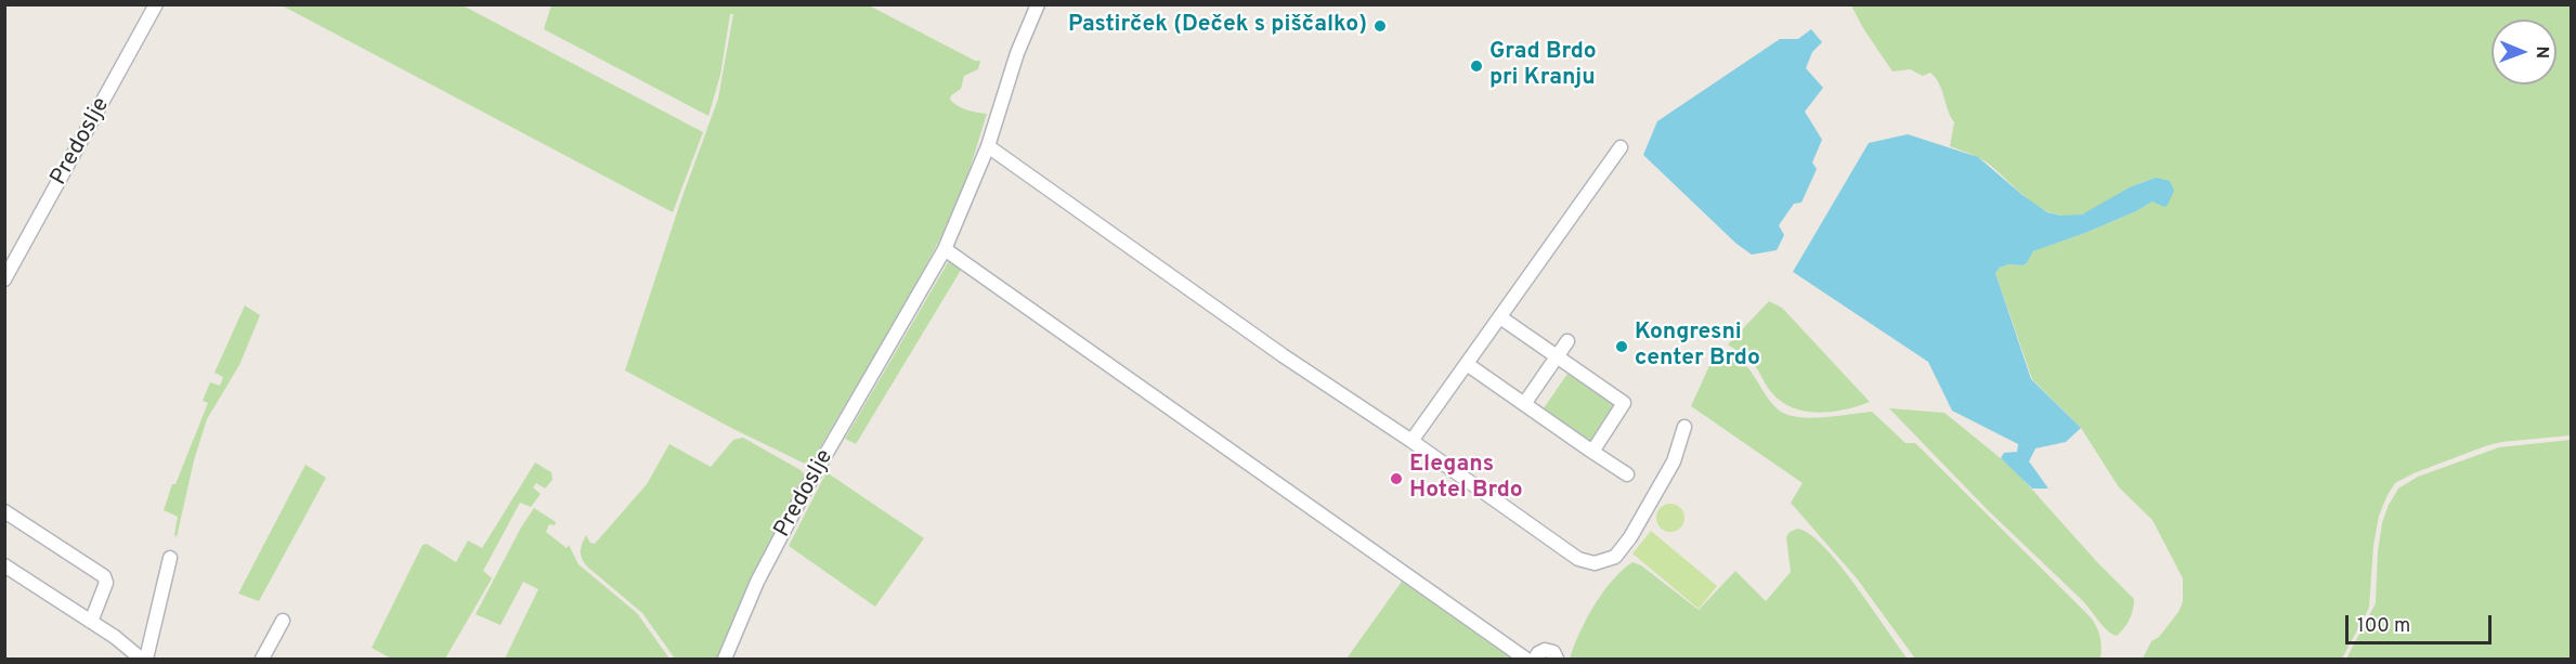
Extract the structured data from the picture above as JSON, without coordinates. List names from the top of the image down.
{
  "streets": {
    "street": ["Predoslje"]
  },
  "places": [
    "Pastirček (Deček s piščalko)",
    "Grad Brdo pri Kranju",
    "Kongresni center Brdo",
    "Elegans Hotel Brdo"
  ],
  "scale_bar": "100 m",
  "north": "right"
}
